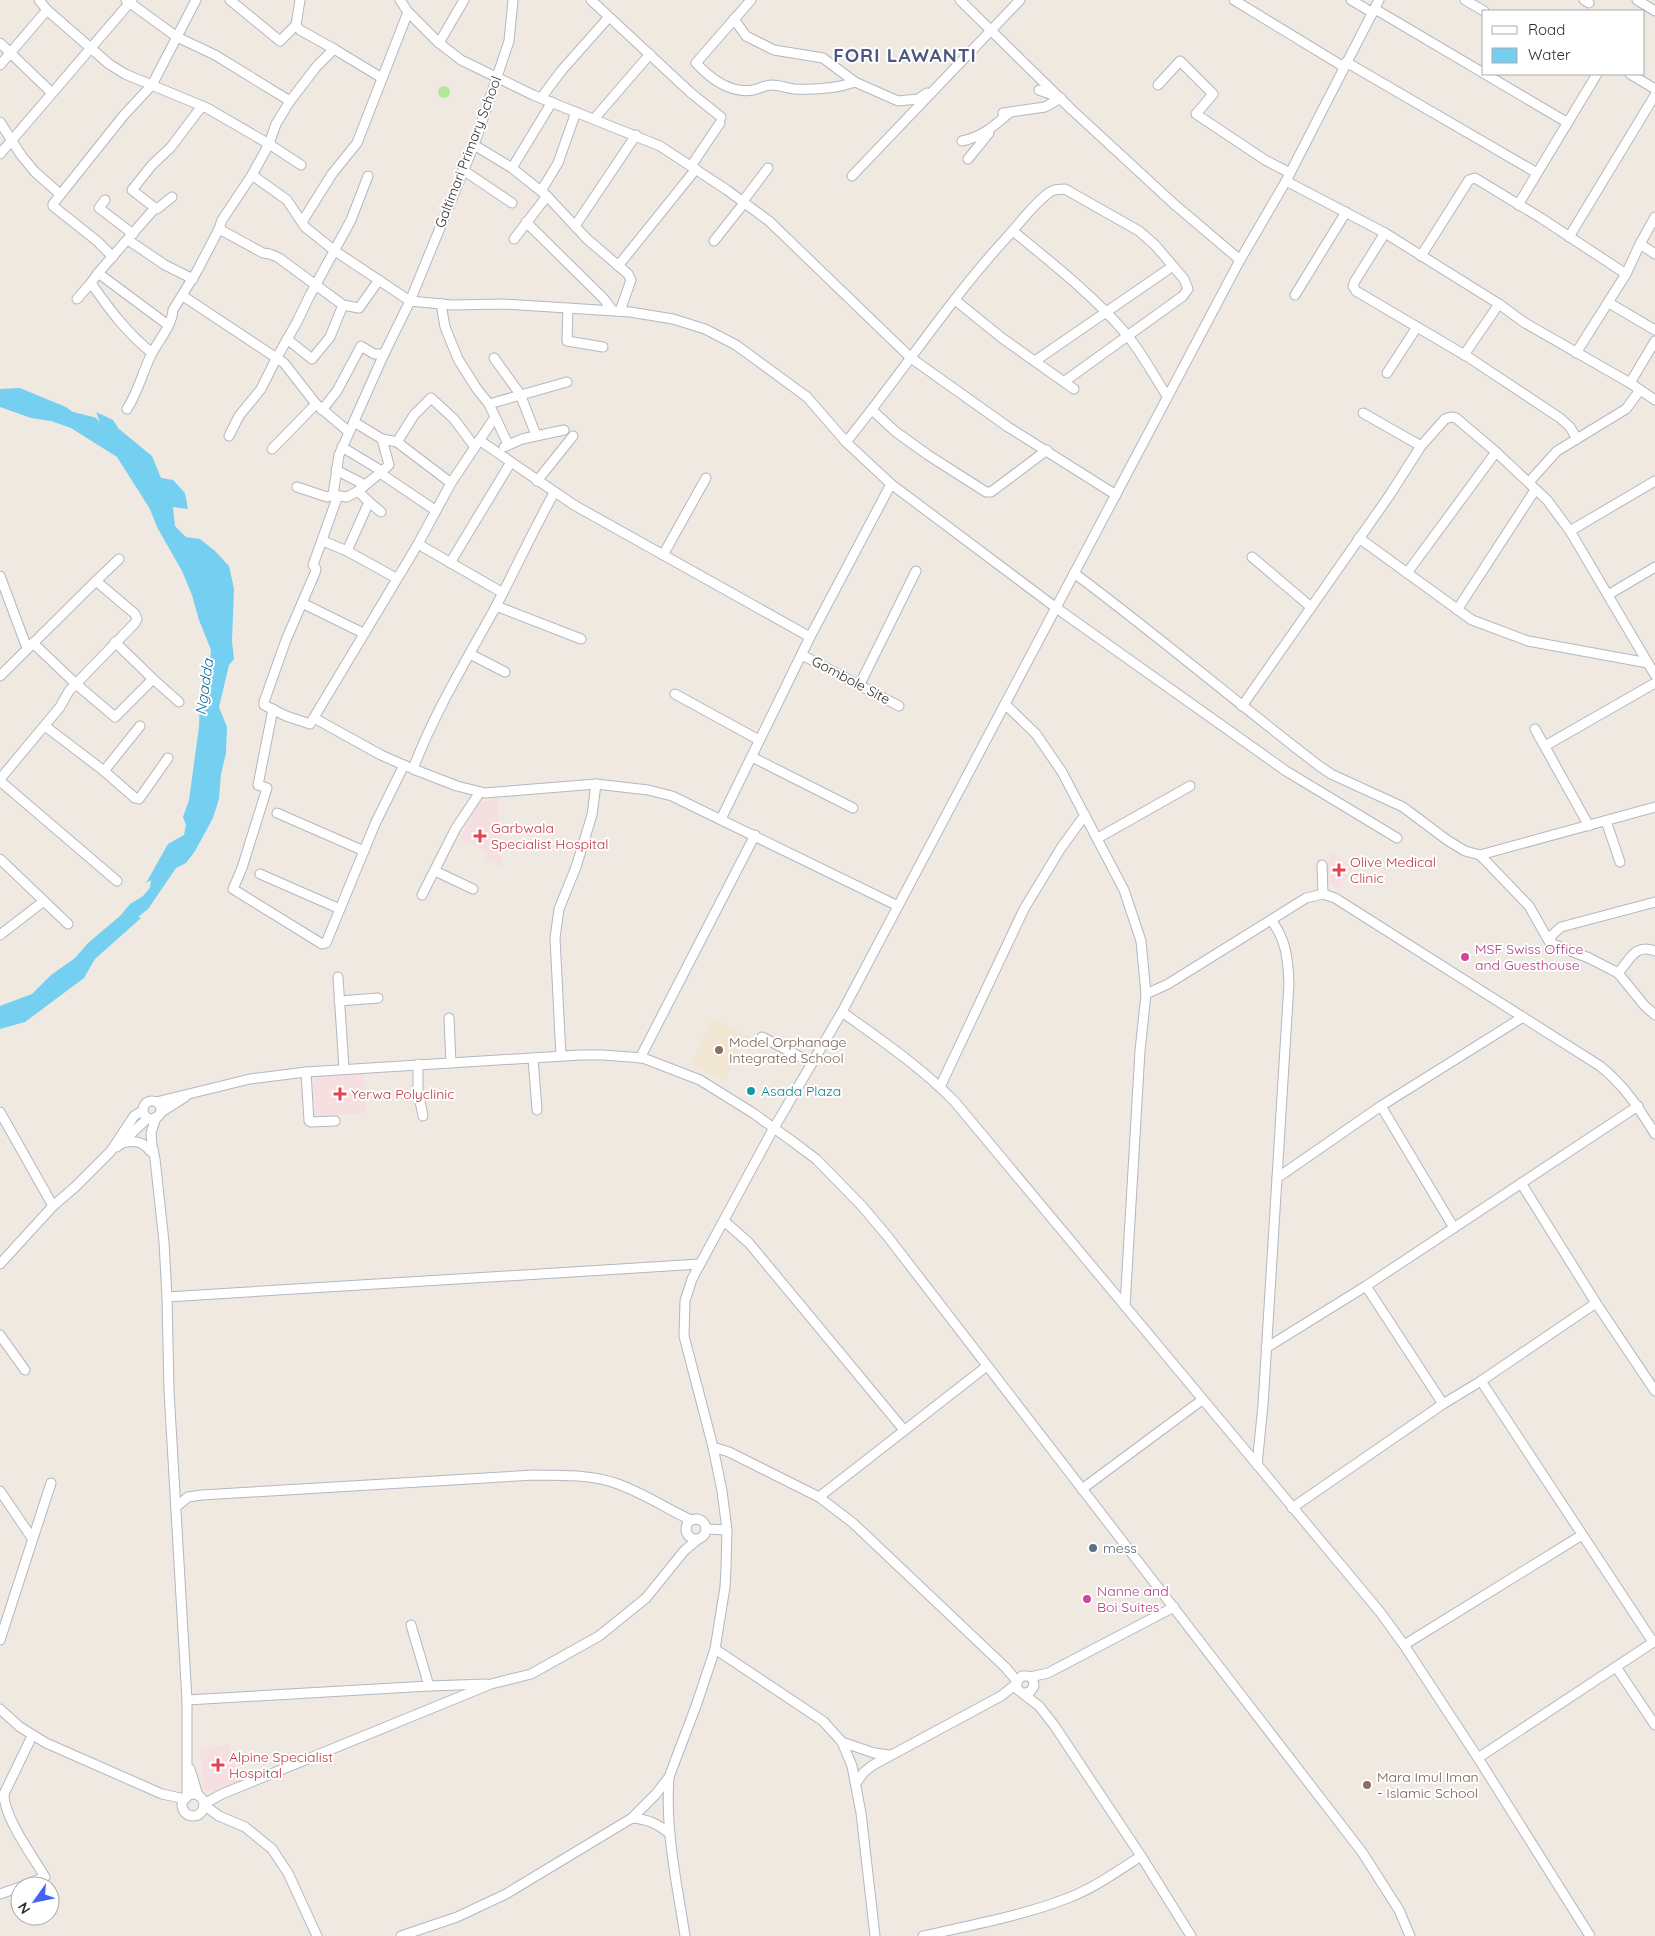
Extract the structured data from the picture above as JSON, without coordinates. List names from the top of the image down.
{
  "streets": {
    "street": ["Galtimari Primary School", "Gombole Site"]
  },
  "districts": ["FORI LAWANTI"],
  "water": ["Ngadda"],
  "places": {
    "health": [
      "Garbwala Specialist Hospital",
      "Olive Medical Clinic",
      "Yerwa Polyclinic",
      "Alpine Specialist Hospital"
    ],
    "other": [
      "MSF Swiss Office and Guesthouse",
      "Model Orphanage Integrated School",
      "Asada Plaza",
      "mess",
      "Nanne and Boi Suites",
      "Mara Imul Iman - Islamic School"
    ]
  },
  "legend": ["Road", "Water"],
  "north": "bottom left"
}
